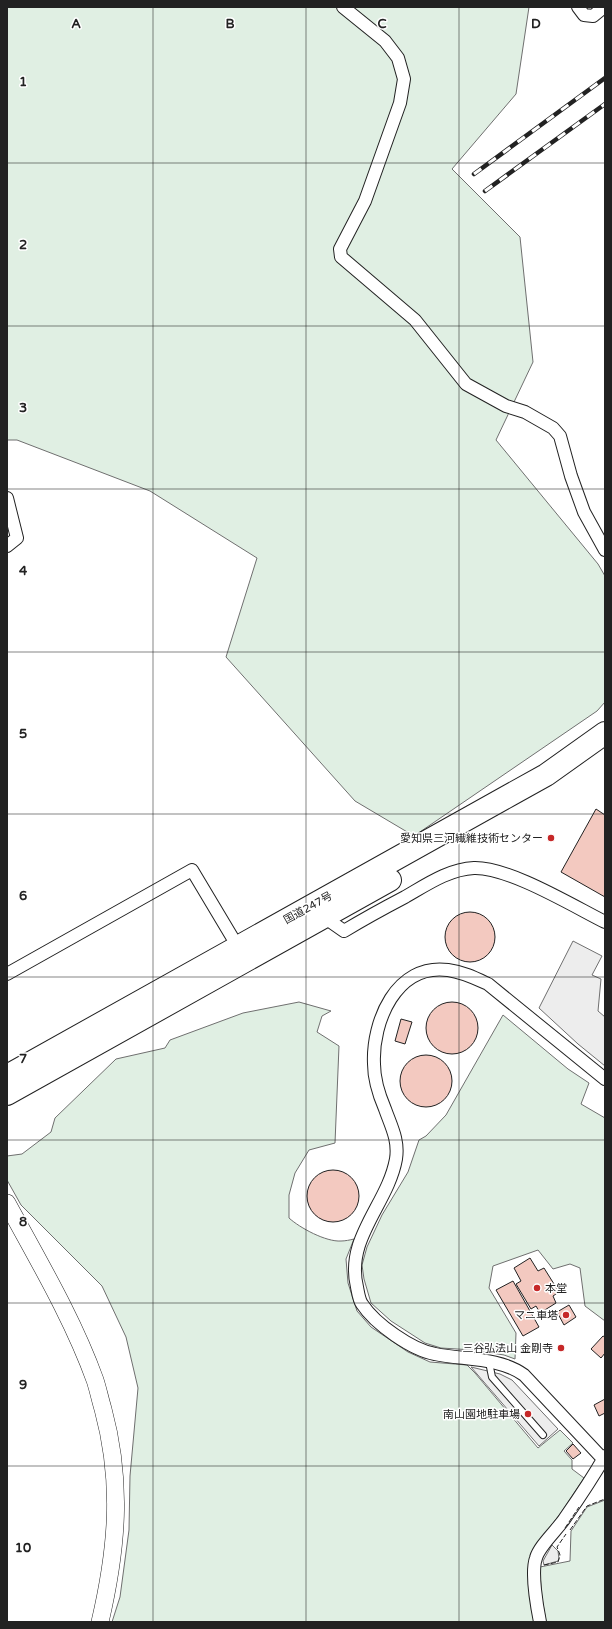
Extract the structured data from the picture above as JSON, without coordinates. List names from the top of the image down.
{
  "streets": {
    "highway": ["国道247号"]
  },
  "places": [
    "愛知県三河繊維技術センター",
    "本堂",
    "マニ車塔",
    "三谷弘法山 金剛寺",
    "南山園地駐車場"
  ],
  "grid": {
    "columns": [
      "A",
      "B",
      "C",
      "D"
    ],
    "rows": [
      "1",
      "2",
      "3",
      "4",
      "5",
      "6",
      "7",
      "8",
      "9",
      "10"
    ]
  }
}
